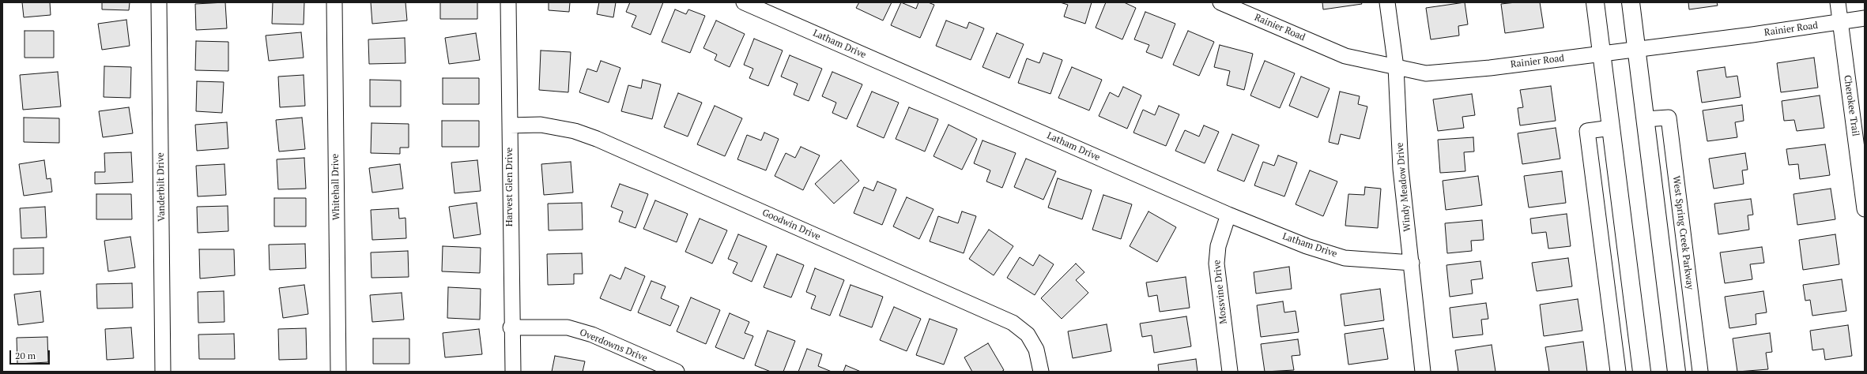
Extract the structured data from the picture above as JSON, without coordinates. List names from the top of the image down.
{
  "streets": {
    "street": [
      "Rainier Road",
      "Latham Drive",
      "Cherokee Trail",
      "Vanderbilt Drive",
      "Whitehall Drive",
      "Harvest Glen Drive",
      "Windy Meadow Drive",
      "Goodwin Drive",
      "West Spring Creek Parkway",
      "Mossvine Drive",
      "Overdowns Drive"
    ]
  },
  "crossings": [
    ["Rainier Road", "Cherokee Trail"],
    ["Rainier Road", "Windy Meadow Drive"],
    ["Latham Drive", "Windy Meadow Drive"],
    ["Latham Drive", "Mossvine Drive"],
    ["Harvest Glen Drive", "Goodwin Drive"],
    ["Harvest Glen Drive", "Overdowns Drive"]
  ],
  "scale_bar": "20 m"
}
